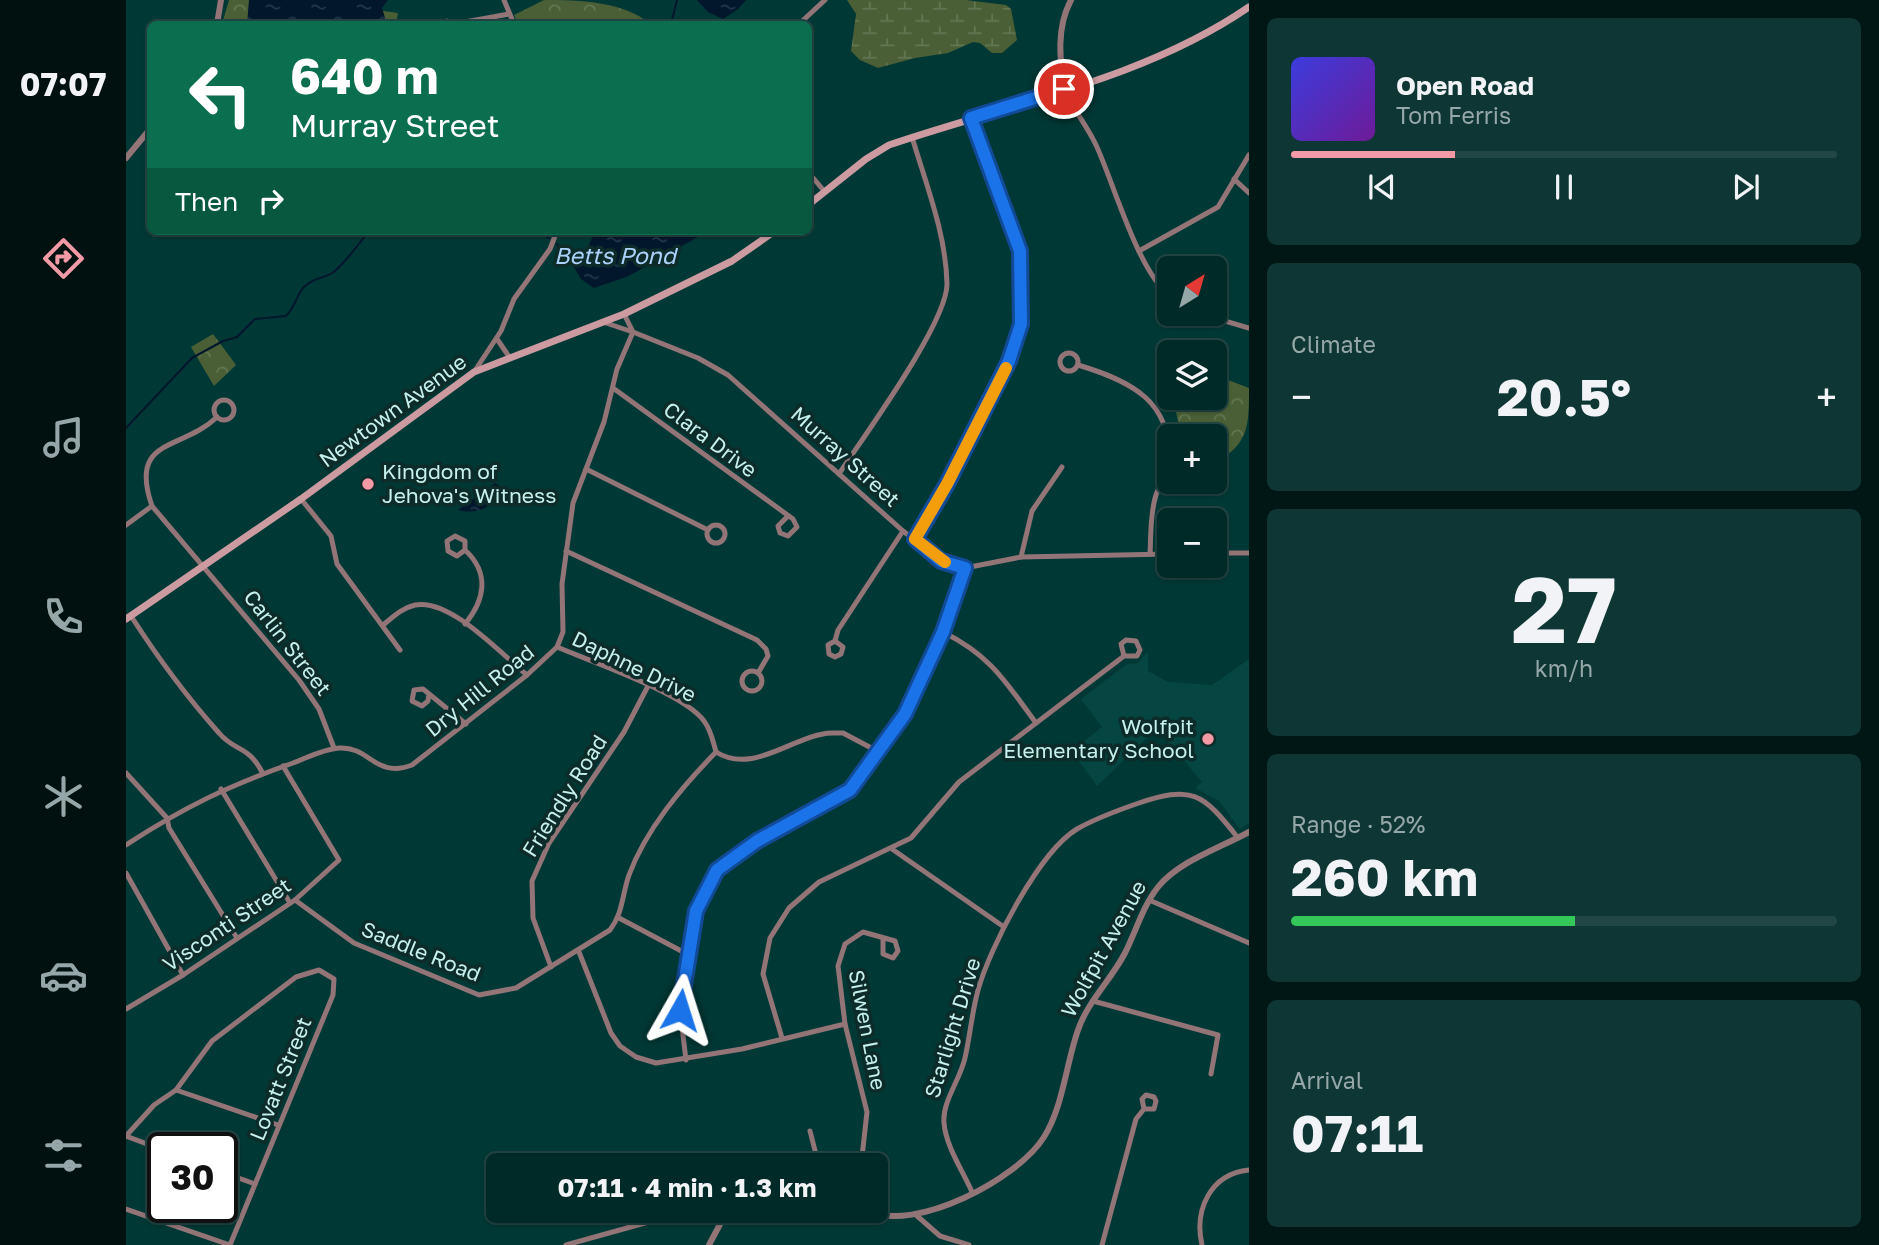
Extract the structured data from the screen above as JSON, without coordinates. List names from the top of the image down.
{
  "streets": {
    "main road": ["Newtown Avenue"],
    "street": [
      "Clara Drive",
      "Murray Street",
      "Carlin Street",
      "Daphne Drive",
      "Dry Hill Road",
      "Friendly Road",
      "Visconti Street",
      "Wolfpit Avenue",
      "Saddle Road",
      "Starlight Drive",
      "Silwen Lane",
      "Lovatt Street"
    ]
  },
  "crossings": [
    ["Newtown Avenue", "Murray Street"],
    ["Newtown Avenue", "Carlin Street"],
    ["Clara Drive", "Dry Hill Road"],
    ["Murray Street", "Dry Hill Road"],
    ["Carlin Street", "Dry Hill Road"],
    ["Daphne Drive", "Dry Hill Road"],
    ["Daphne Drive", "Friendly Road"],
    ["Friendly Road", "Saddle Road"],
    ["Visconti Street", "Saddle Road"],
    ["Wolfpit Avenue", "Starlight Drive"]
  ],
  "water": ["Betts Pond"],
  "places": ["Kingdom of Jehova's Witness", "Wolfpit Elementary School"],
  "north": "top right",
  "page": {
    "tabs": "07:07",
    "turn": ["640 m", "Murray Street"],
    "song": ["Open Road", "Tom Ferris"],
    "then": "Then",
    "map_buttons": ["+", "−"],
    "tile": [
      "Climate",
      ["27", "km/h"],
      ["Range · 52%", "260 km"],
      ["Arrival", "07:11"]
    ],
    "heat": ["−", "20.5°", "+"],
    "limit": "30",
    "trip": "07:11 · 4 min · 1.3 km"
  }
}
